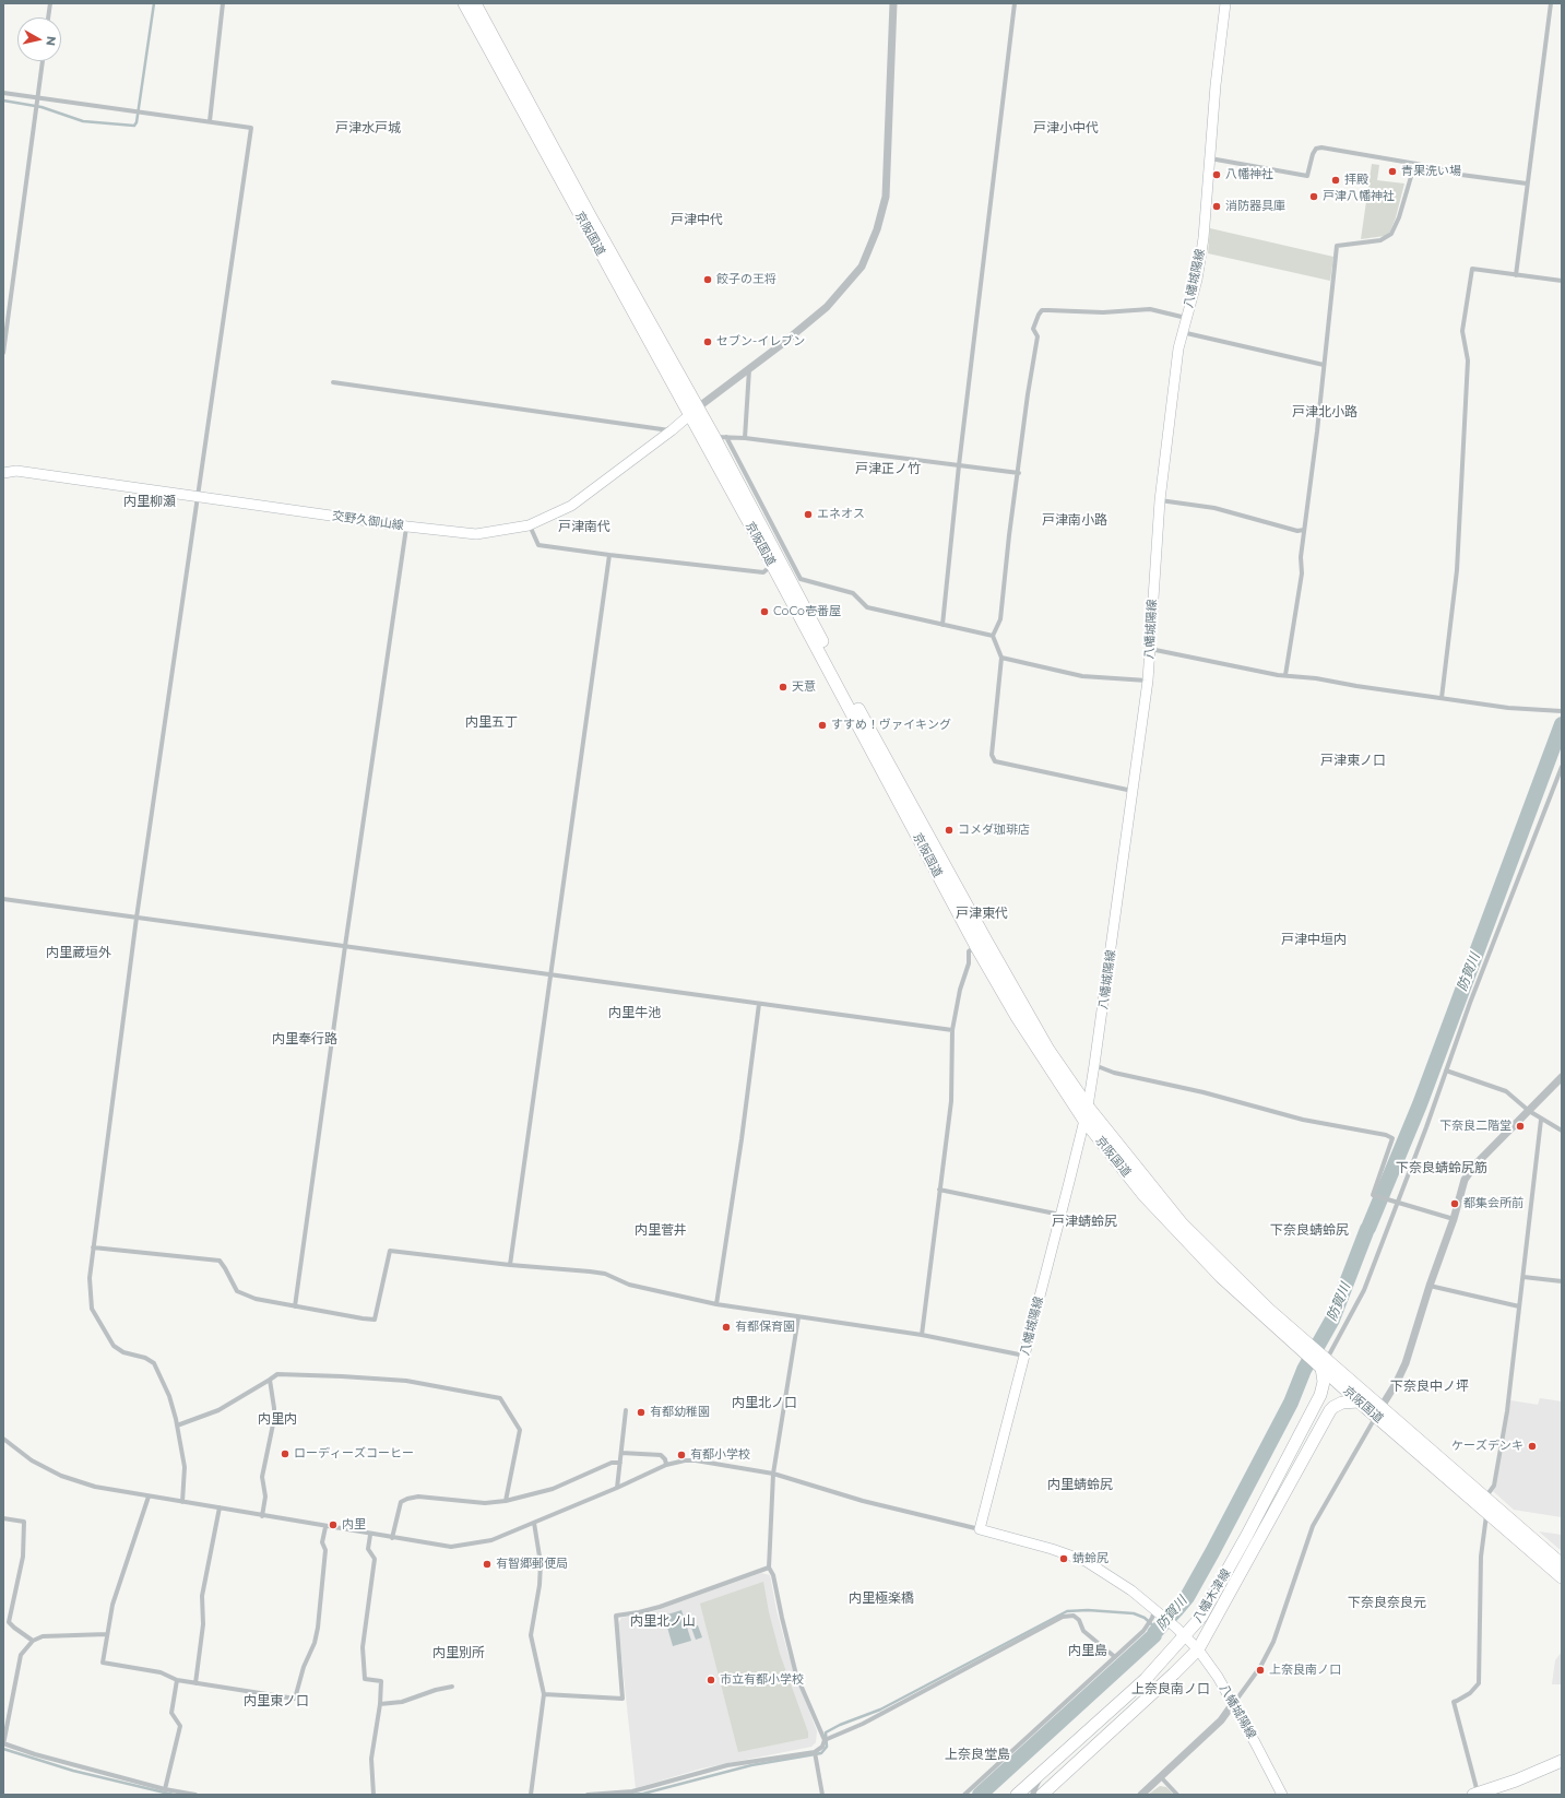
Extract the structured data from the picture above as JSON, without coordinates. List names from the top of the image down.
{
  "streets": {
    "main road": [
      "京阪国道",
      "八幡城陽線",
      "交野久御山線",
      "八幡木津線"
    ]
  },
  "crossings": [
    ["京阪国道", "八幡城陽線"],
    ["京阪国道", "交野久御山線"],
    ["京阪国道", "八幡木津線"],
    ["八幡城陽線", "八幡木津線"]
  ],
  "districts": [
    "戸津水戸城",
    "戸津小中代",
    "戸津中代",
    "戸津北小路",
    "戸津正ノ竹",
    "内里柳瀬",
    "戸津南小路",
    "戸津南代",
    "内里五丁",
    "戸津東ノ口",
    "戸津東代",
    "戸津中垣内",
    "内里蔵垣外",
    "内里牛池",
    "内里奉行路",
    "下奈良蜻蛉尻筋",
    "戸津蜻蛉尻",
    "内里菅井",
    "下奈良蜻蛉尻",
    "下奈良中ノ坪",
    "内里北ノ口",
    "内里内",
    "内里蜻蛉尻",
    "内里極楽橋",
    "下奈良奈良元",
    "内里北ノ山",
    "内里島",
    "内里別所",
    "上奈良南ノ口",
    "内里東ノ口",
    "上奈良堂島"
  ],
  "water": ["防賀川"],
  "places": [
    "青果洗い場",
    "八幡神社",
    "拝殿",
    "戸津八幡神社",
    "消防器具庫",
    "餃子の王将",
    "セブン-イレブン",
    "エネオス",
    "CoCo壱番屋",
    "天意",
    "すすめ！ヴァイキング",
    "コメダ珈琲店",
    "下奈良二階堂",
    "都集会所前",
    "有都保育園",
    "有都幼稚園",
    "ケーズデンキ",
    "ローディーズコーヒー",
    "有都小学校",
    "内里",
    "蜻蛉尻",
    "有智郷郵便局",
    "上奈良南ノ口",
    "市立有都小学校"
  ],
  "north": "right"
}
